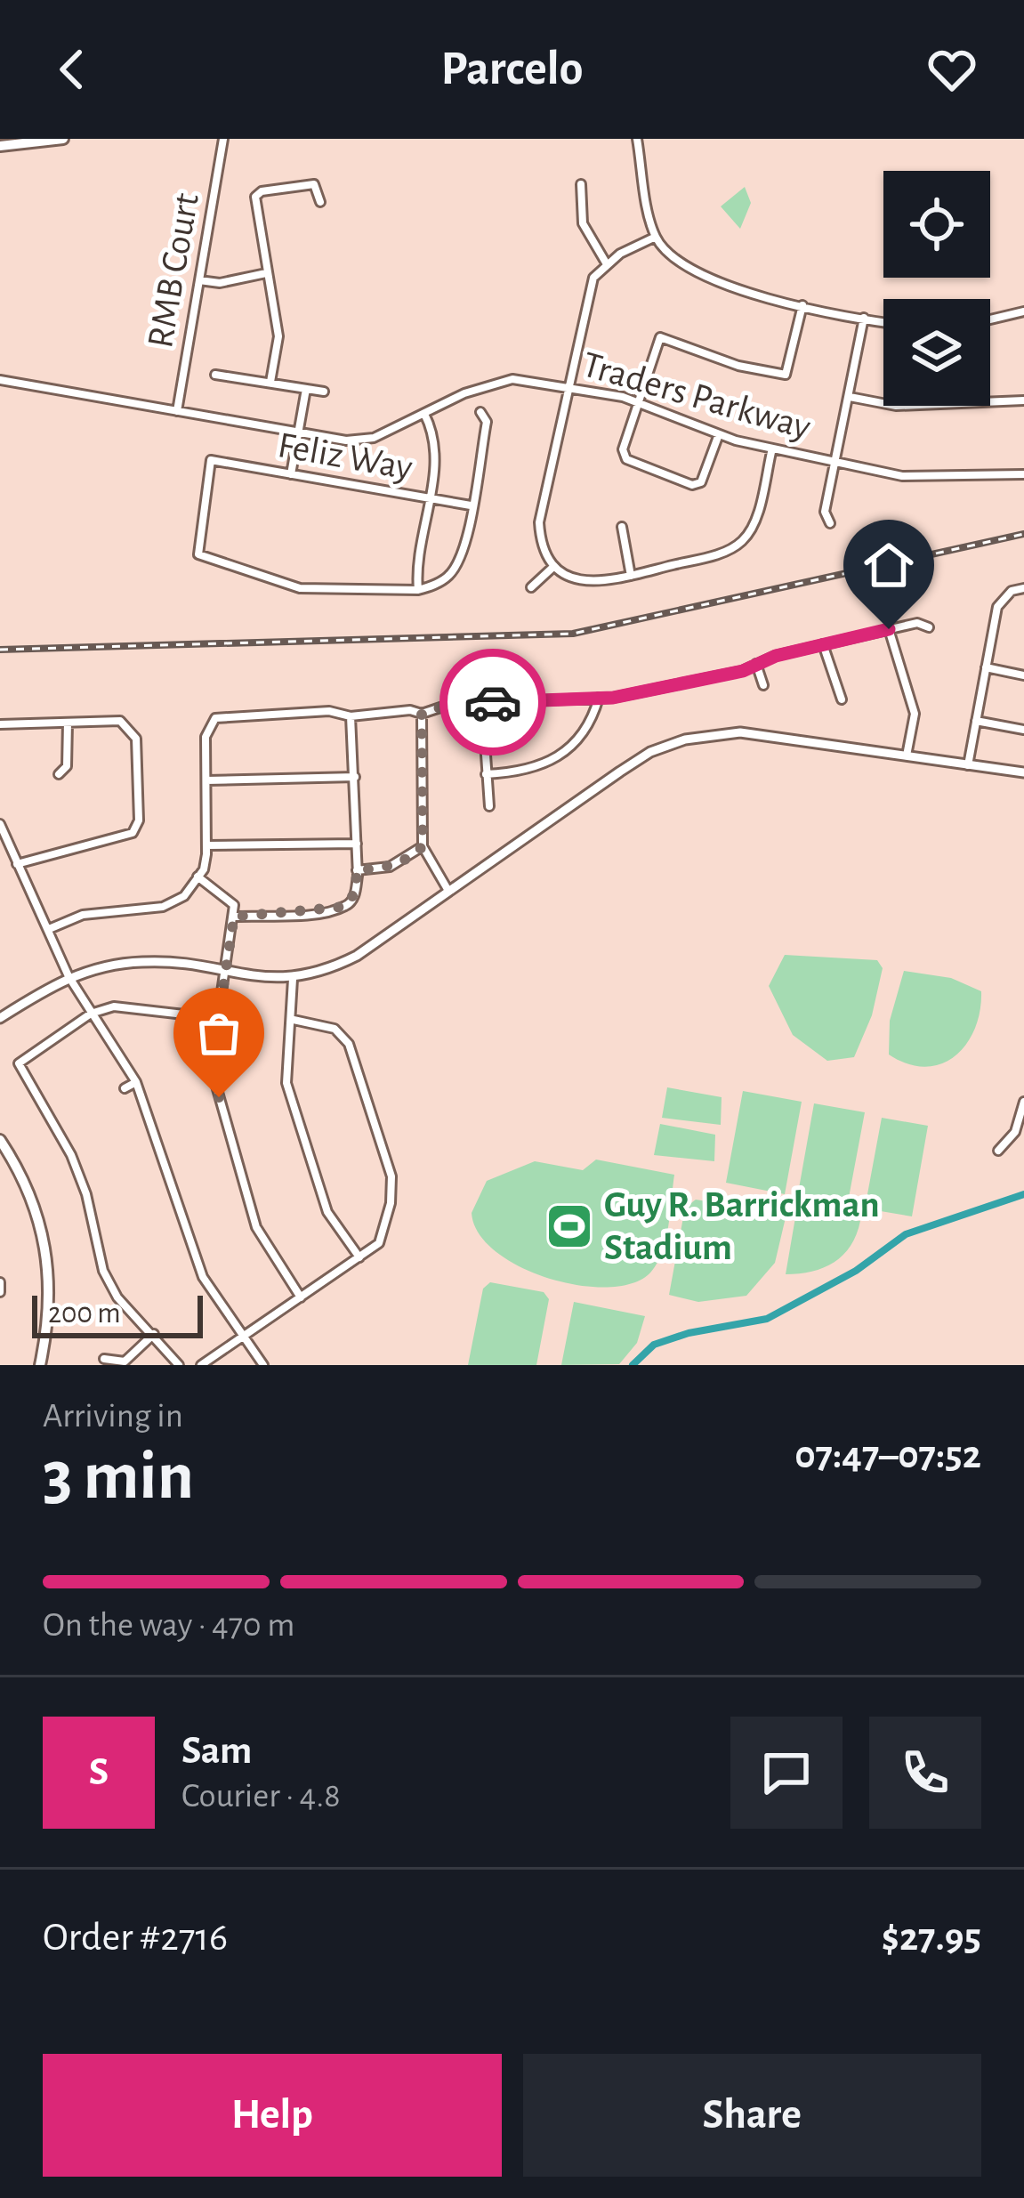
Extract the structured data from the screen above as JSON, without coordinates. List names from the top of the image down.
{
  "streets": {
    "street": ["RMB Court", "Traders Parkway", "Feliz Way"]
  },
  "crossings": [
    ["RMB Court", "Traders Parkway"]
  ],
  "places": {
    "sports": ["Guy R. Barrickman Stadium"]
  },
  "scale_bar": "200 m",
  "page": {
    "header": "Parcelo",
    "scale": "200 m",
    "heading": ["3 min", "Arriving in", "07:47–07:52"],
    "panel": [
      "Sam",
      "Courier · 4.8",
      "Order #2716",
      "$27.95"
    ],
    "bar": "On the way · 470 m",
    "round": "S",
    "buttons": ["Help", "Share"]
  }
}
